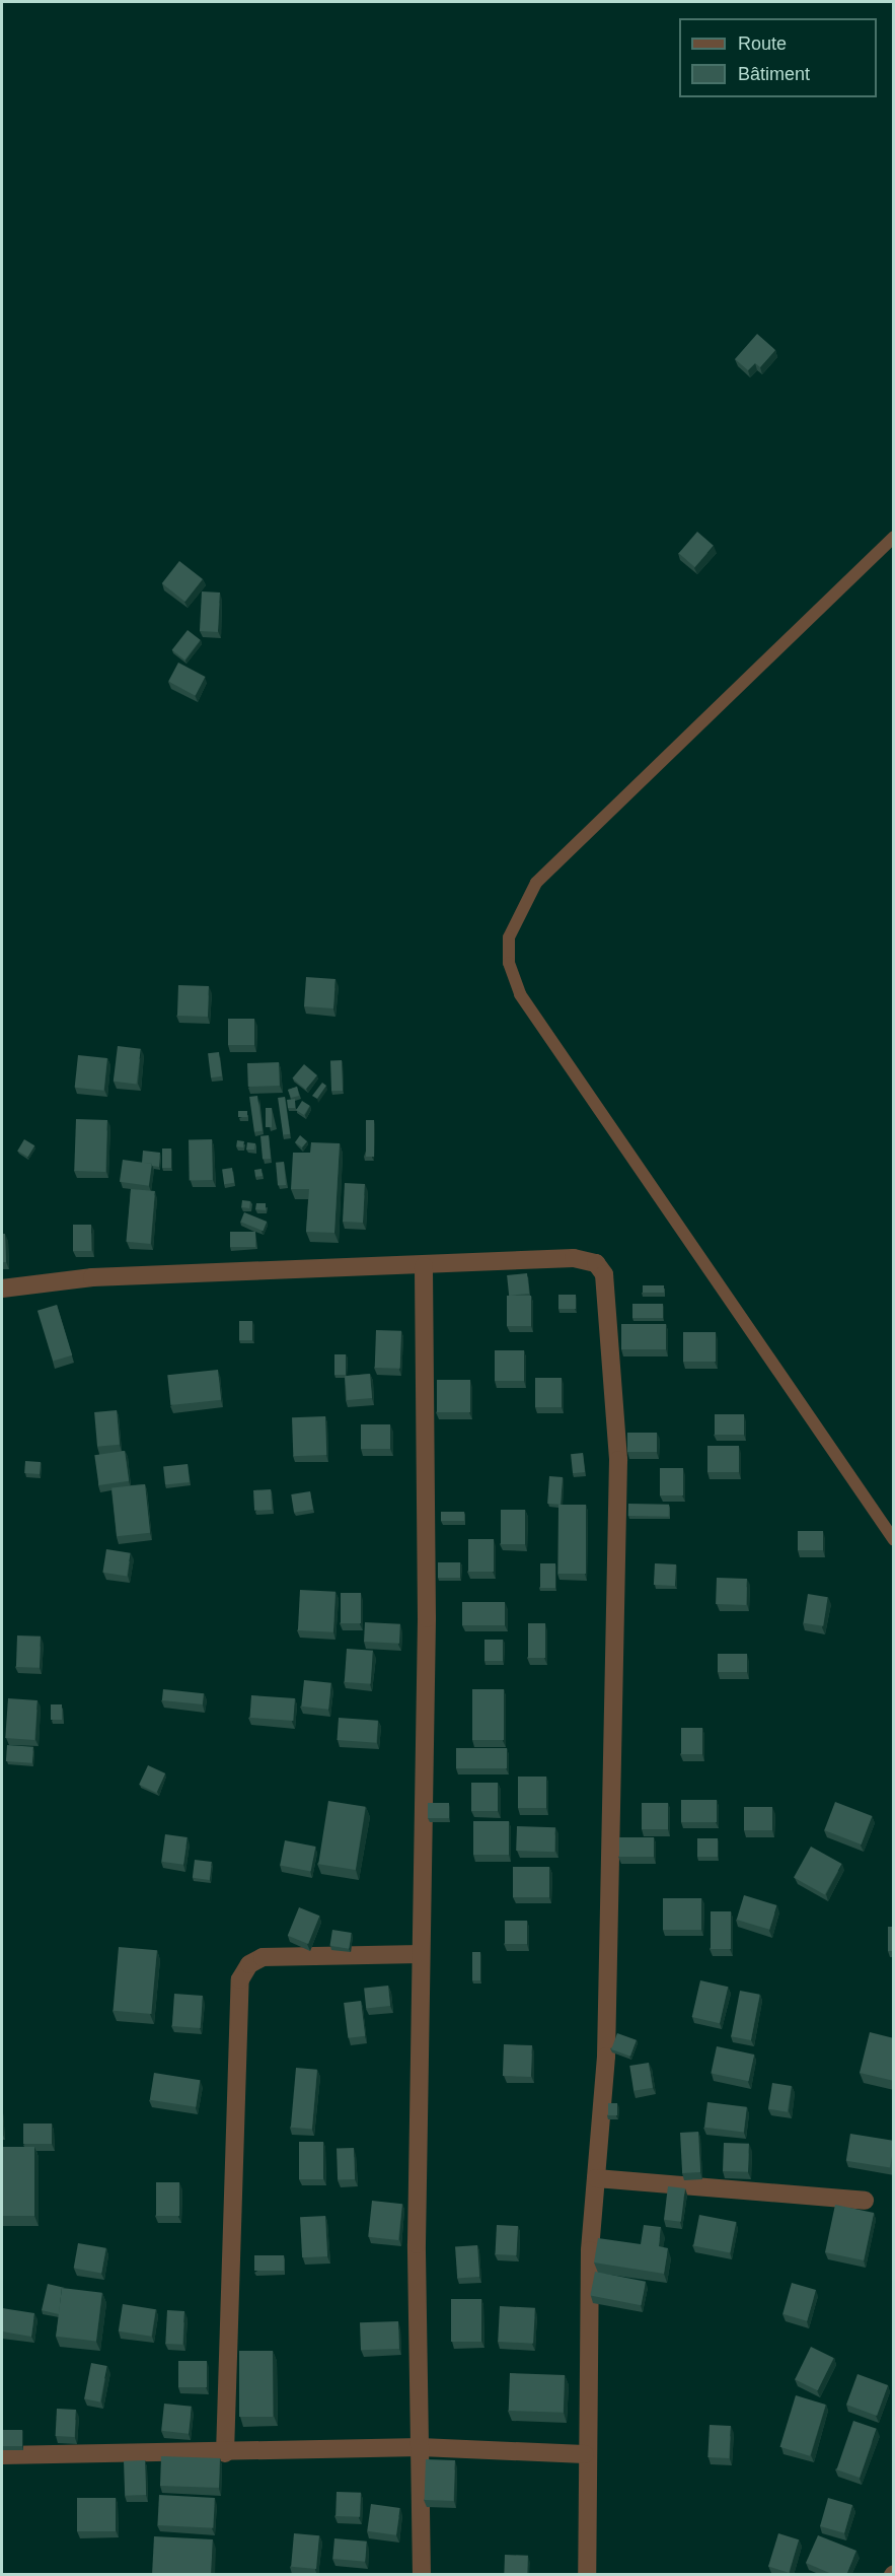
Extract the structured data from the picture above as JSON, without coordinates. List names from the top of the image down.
{
  "legend": ["Route", "Bâtiment"]
}
